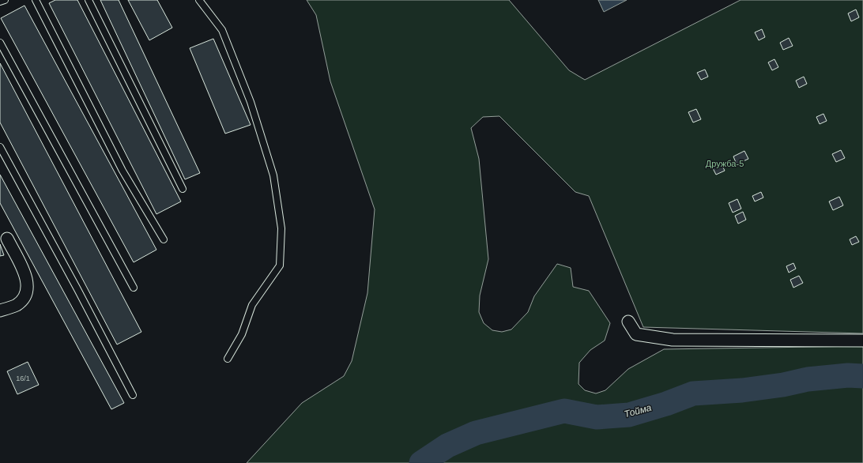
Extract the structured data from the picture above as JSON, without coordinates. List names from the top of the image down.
{
  "water": ["Тойма"],
  "parks": ["Дружба-5"],
  "house_numbers": ["16/1"]
}
